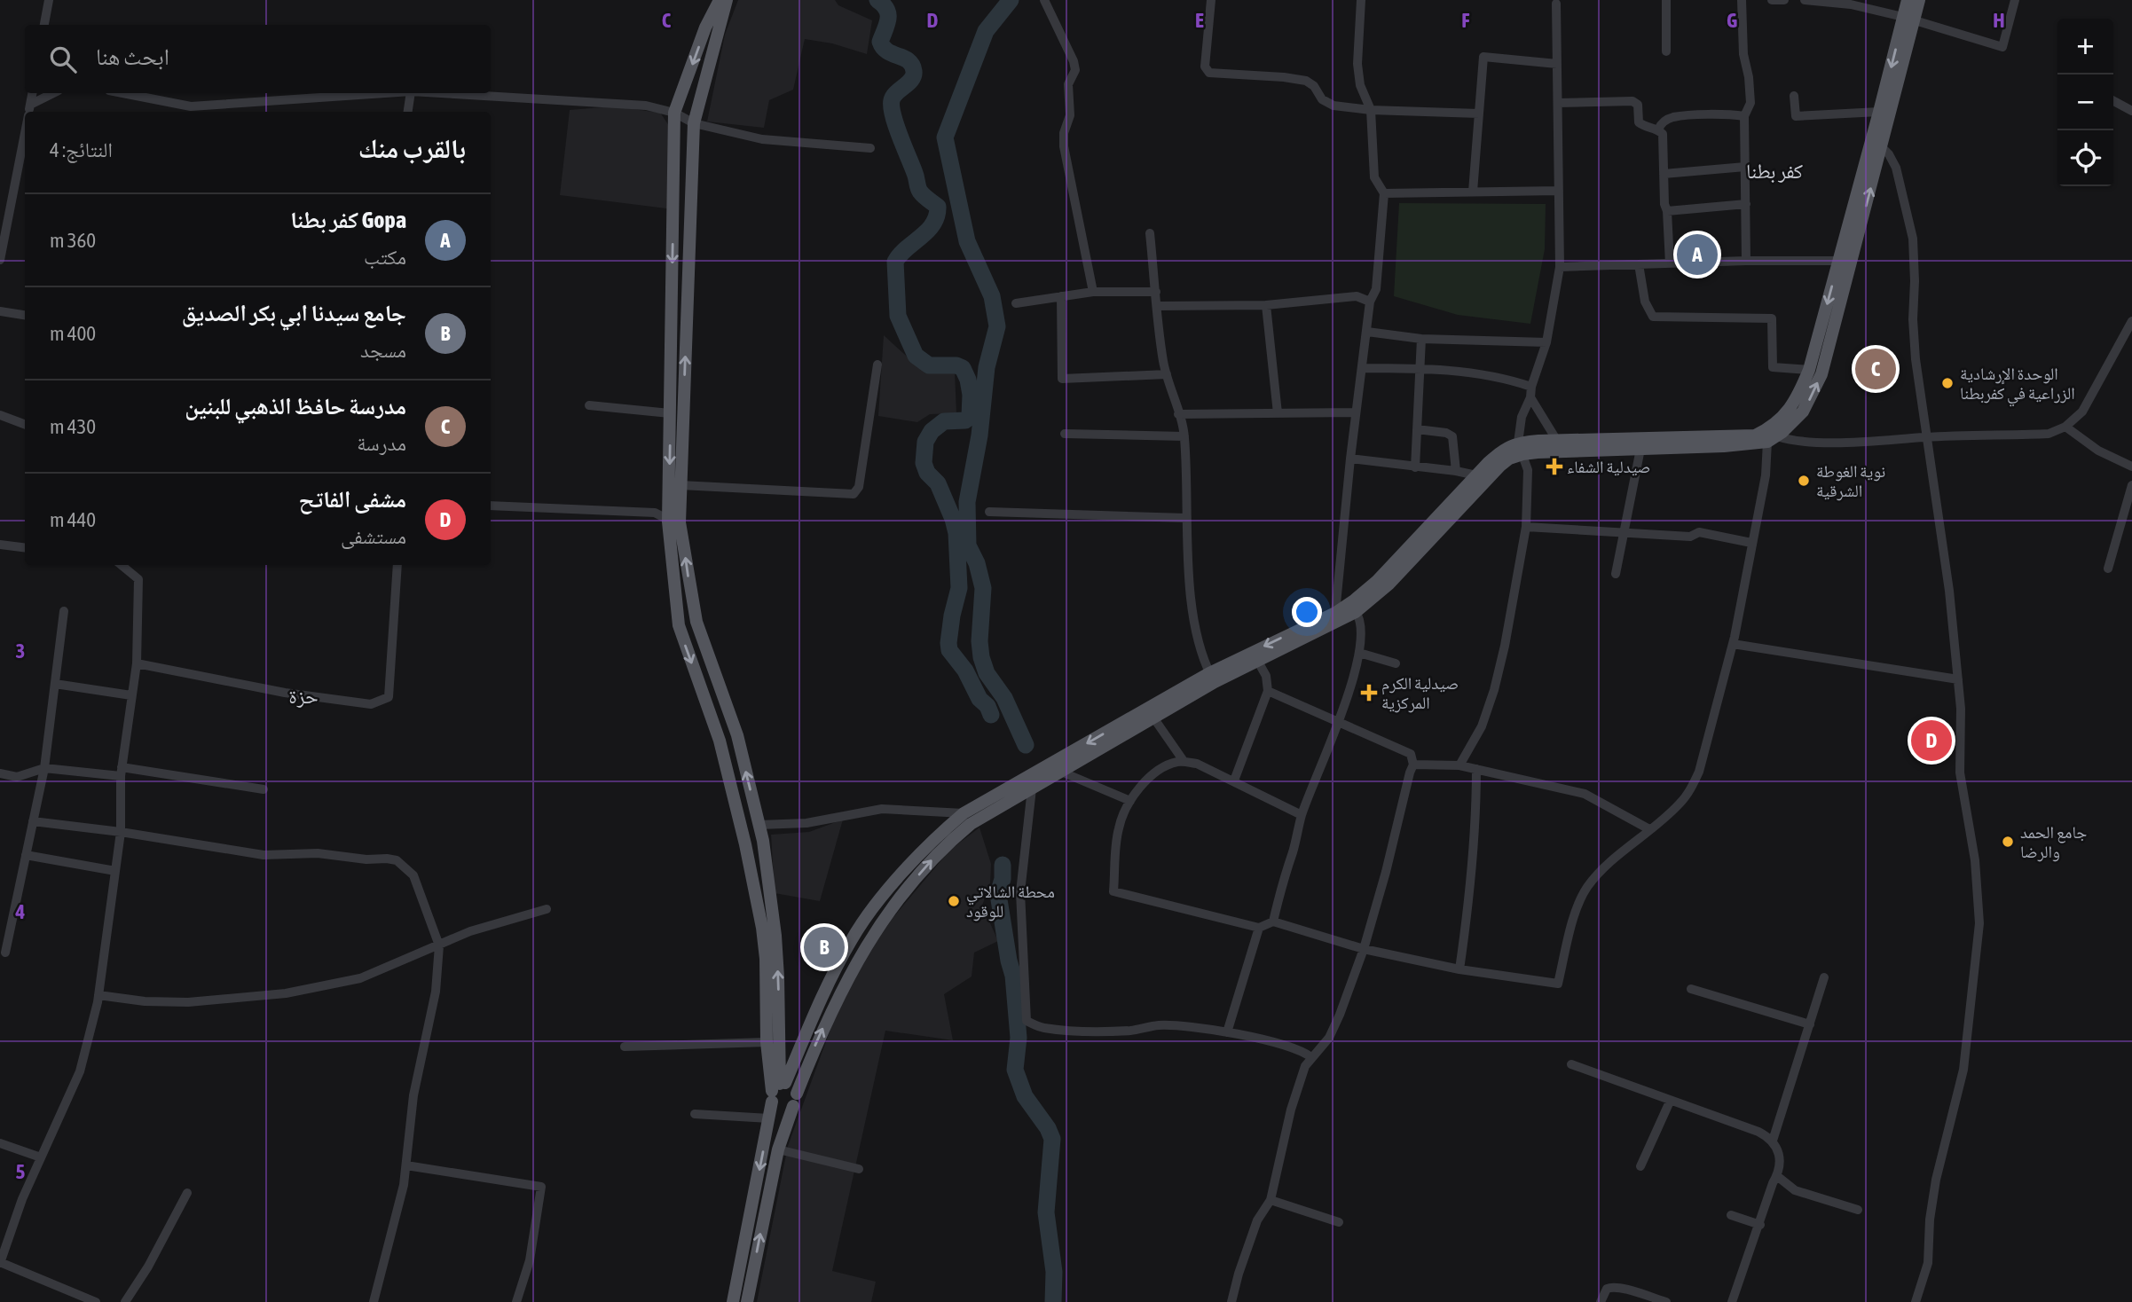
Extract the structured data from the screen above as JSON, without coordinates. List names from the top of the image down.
{
  "districts": ["كفر بطنا", "حزة"],
  "places": {
    "other": [
      "الوحدة الإرشادية الزراعية في كفربطنا",
      "نوية الغوطة الشرقية",
      "جامع الحمد والرضا",
      "محطة الشالاتي للوقود"
    ],
    "health": ["صيدلية الشفاء", "صيدلية الكرم المركزية"]
  },
  "page": {
    "map_buttons": ["+", "−"],
    "search": "ابحث هنا",
    "heading": ["بالقرب منك", "النتائج: 4"],
    "list": [
      {
        "mark": "A",
        "name": "Gopa كفر بطنا",
        "note": "مكتب",
        "value": "360 m"
      },
      {
        "mark": "B",
        "name": "جامع سيدنا ابي بكر الصديق",
        "note": "مسجد",
        "value": "400 m"
      },
      {
        "mark": "C",
        "name": "مدرسة حافظ الذهبي للبنين",
        "note": "مدرسة",
        "value": "430 m"
      },
      {
        "mark": "D",
        "name": "مشفى الفاتح",
        "note": "مستشفى",
        "value": "440 m"
      }
    ],
    "pins": [
      "A",
      "C",
      "D",
      "B"
    ]
  },
  "grid": {
    "columns": [
      "C",
      "D",
      "E",
      "F",
      "G",
      "H"
    ],
    "rows": ["3", "4", "5"]
  }
}
